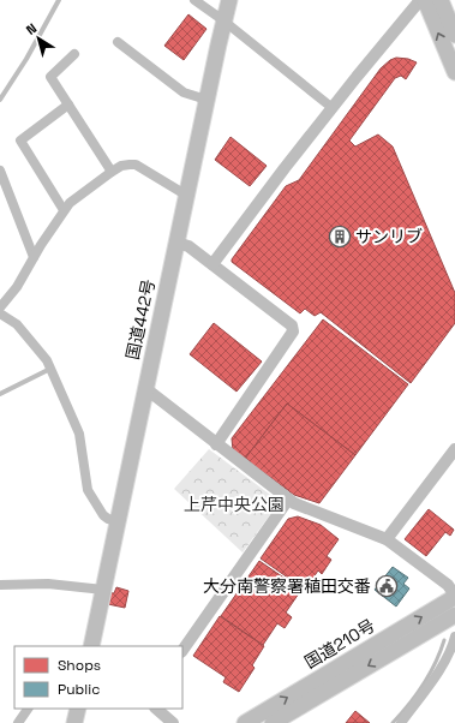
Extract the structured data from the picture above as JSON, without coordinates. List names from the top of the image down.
{
  "streets": {
    "highway": ["国道442号", "国道210号"]
  },
  "parks": ["上芹中央公園"],
  "places": {
    "building": ["サンリブ"],
    "public building": ["大分南警察署稙田交番"]
  },
  "legend": ["Shops", "Public"],
  "north": "top left"
}
